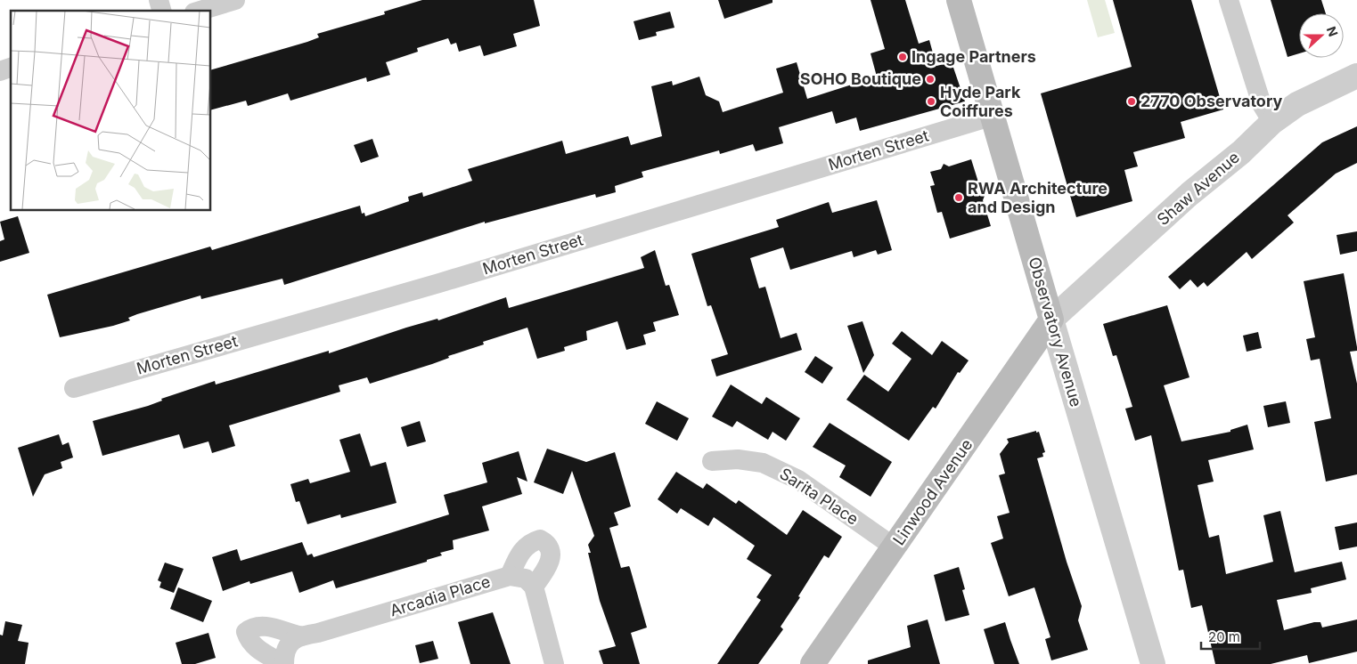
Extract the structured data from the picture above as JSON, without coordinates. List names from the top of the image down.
{
  "streets": {
    "main road": ["Observatory Avenue", "Linwood Avenue"],
    "street": [
      "Morten Street",
      "Shaw Avenue",
      "Sarita Place",
      "Arcadia Place"
    ]
  },
  "crossings": [
    ["Morten Street", "Observatory Avenue"],
    ["Shaw Avenue", "Observatory Avenue"],
    ["Shaw Avenue", "Linwood Avenue"],
    ["Observatory Avenue", "Linwood Avenue"],
    ["Linwood Avenue", "Sarita Place"]
  ],
  "places": [
    "Ingage Partners",
    "SOHO Boutique",
    "Hyde Park Coiffures",
    "2770 Observatory",
    "RWA Architecture and Design"
  ],
  "scale_bar": "20 m",
  "north": "right"
}
